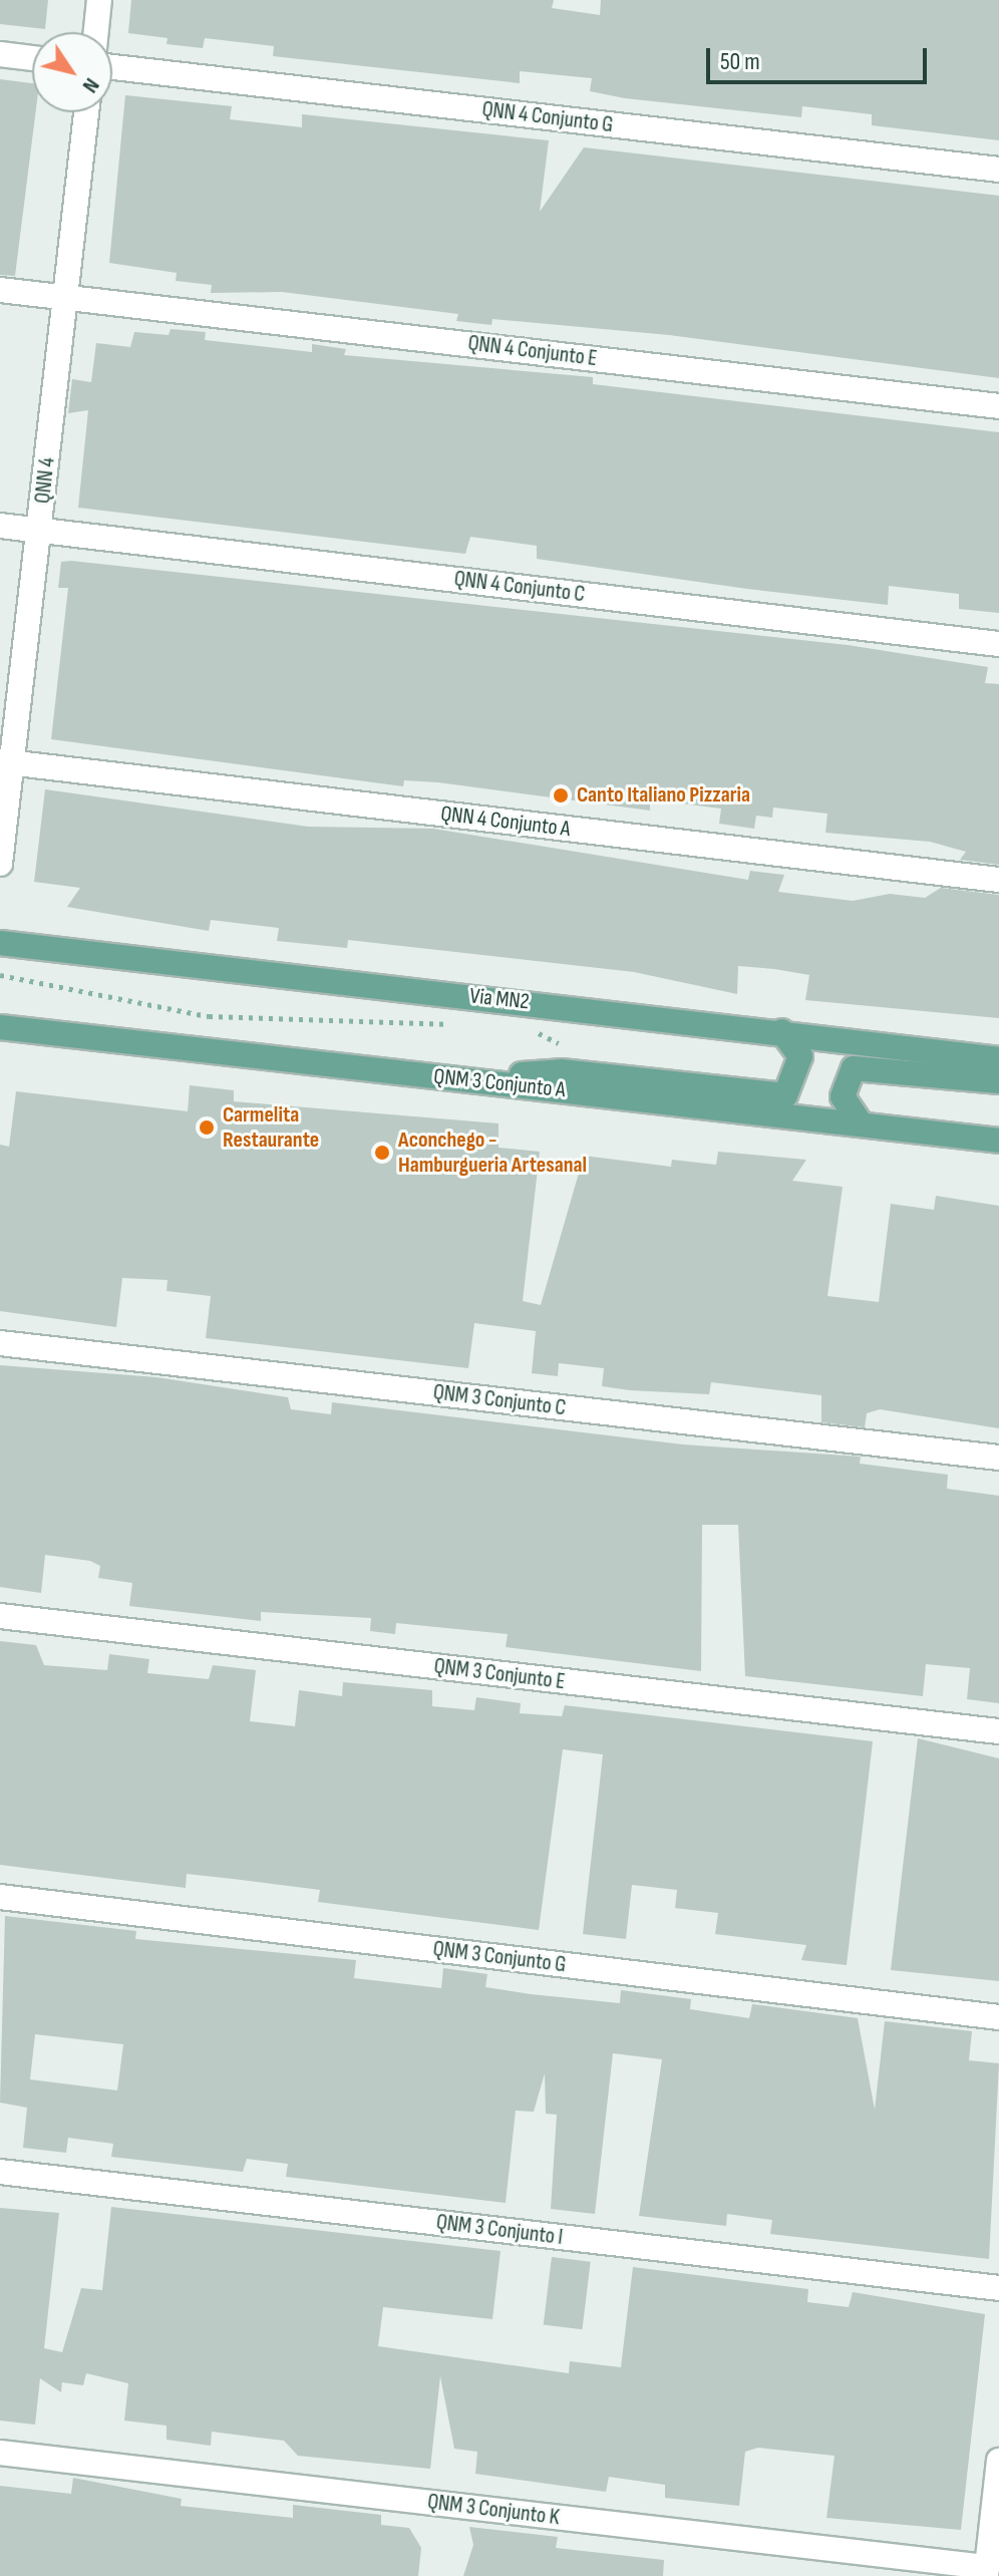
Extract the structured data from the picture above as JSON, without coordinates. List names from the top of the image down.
{
  "streets": {
    "main road": ["Via MN2", "QNM 3 Conjunto A"],
    "street": [
      "QNN 4 Conjunto G",
      "QNN 4 Conjunto E",
      "QNN 4",
      "QNN 4 Conjunto C",
      "QNN 4 Conjunto A",
      "QNM 3 Conjunto C",
      "QNM 3 Conjunto E",
      "QNM 3 Conjunto G",
      "QNM 3 Conjunto I",
      "QNM 3 Conjunto K"
    ]
  },
  "crossings": [
    ["QNN 4 Conjunto E", "QNN 4"],
    ["QNN 4", "QNN 4 Conjunto C"],
    ["QNN 4", "QNN 4 Conjunto A"]
  ],
  "places": ["Canto Italiano Pizzaria", "Carmelita Restaurante", "Aconchego - Hamburgueria Artesanal"],
  "scale_bar": "50 m",
  "north": "bottom right"
}
